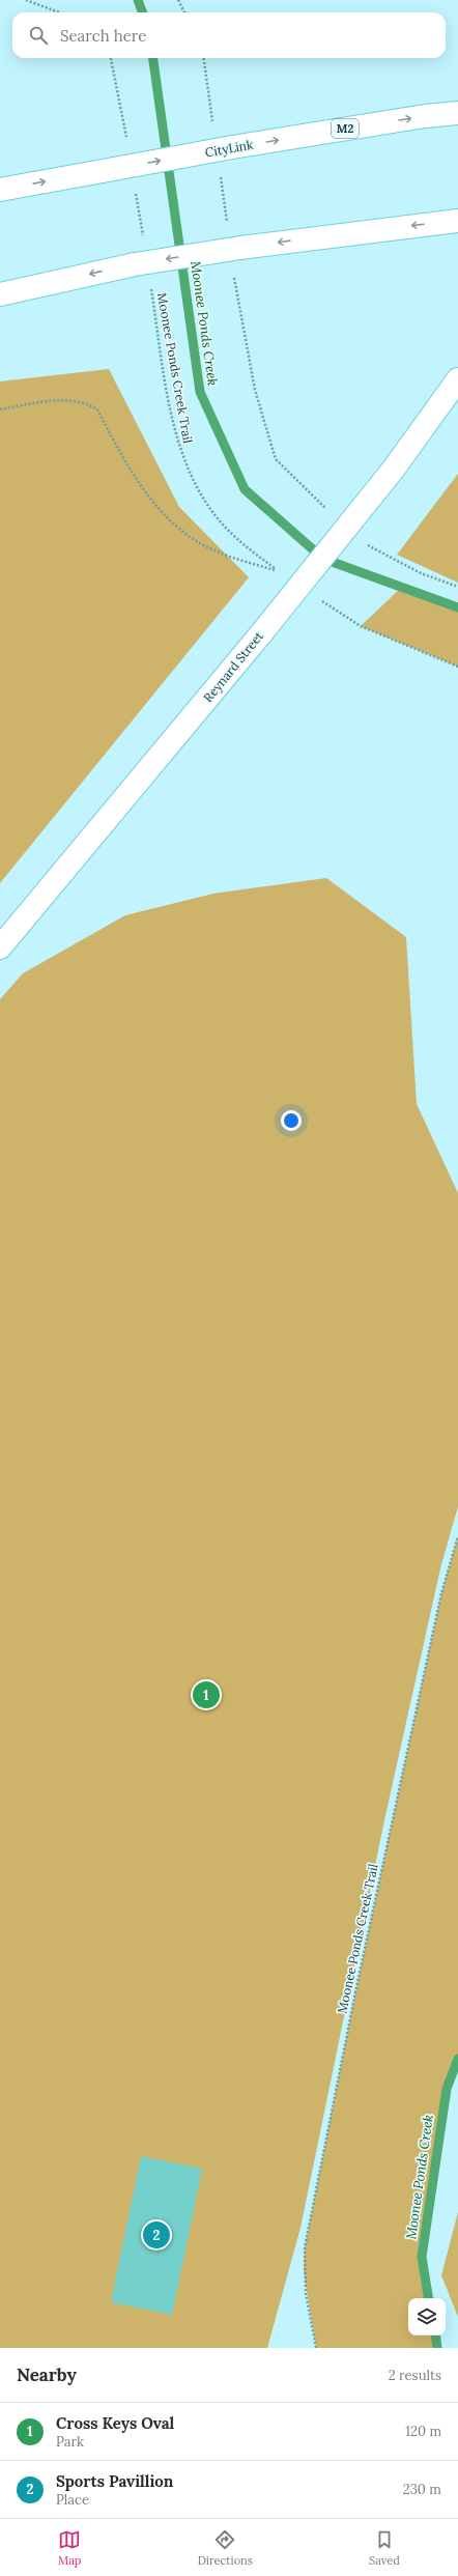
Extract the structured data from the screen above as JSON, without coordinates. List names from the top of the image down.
{
  "streets": {
    "main road": ["M2", "CityLink", "Reynard Street"],
    "path": ["Moonee Ponds Creek Trail"]
  },
  "water": ["Moonee Ponds Creek"],
  "page": {
    "search": "Search here",
    "pins": ["1", "2"],
    "heading": ["Nearby", "2 results"],
    "list": [
      {
        "mark": "1",
        "name": "Cross Keys Oval",
        "note": "Park",
        "value": "120 m"
      },
      {
        "mark": "2",
        "name": "Sports Pavillion",
        "note": "Place",
        "value": "230 m"
      }
    ],
    "nav": ["Map", "Directions", "Saved"]
  }
}
